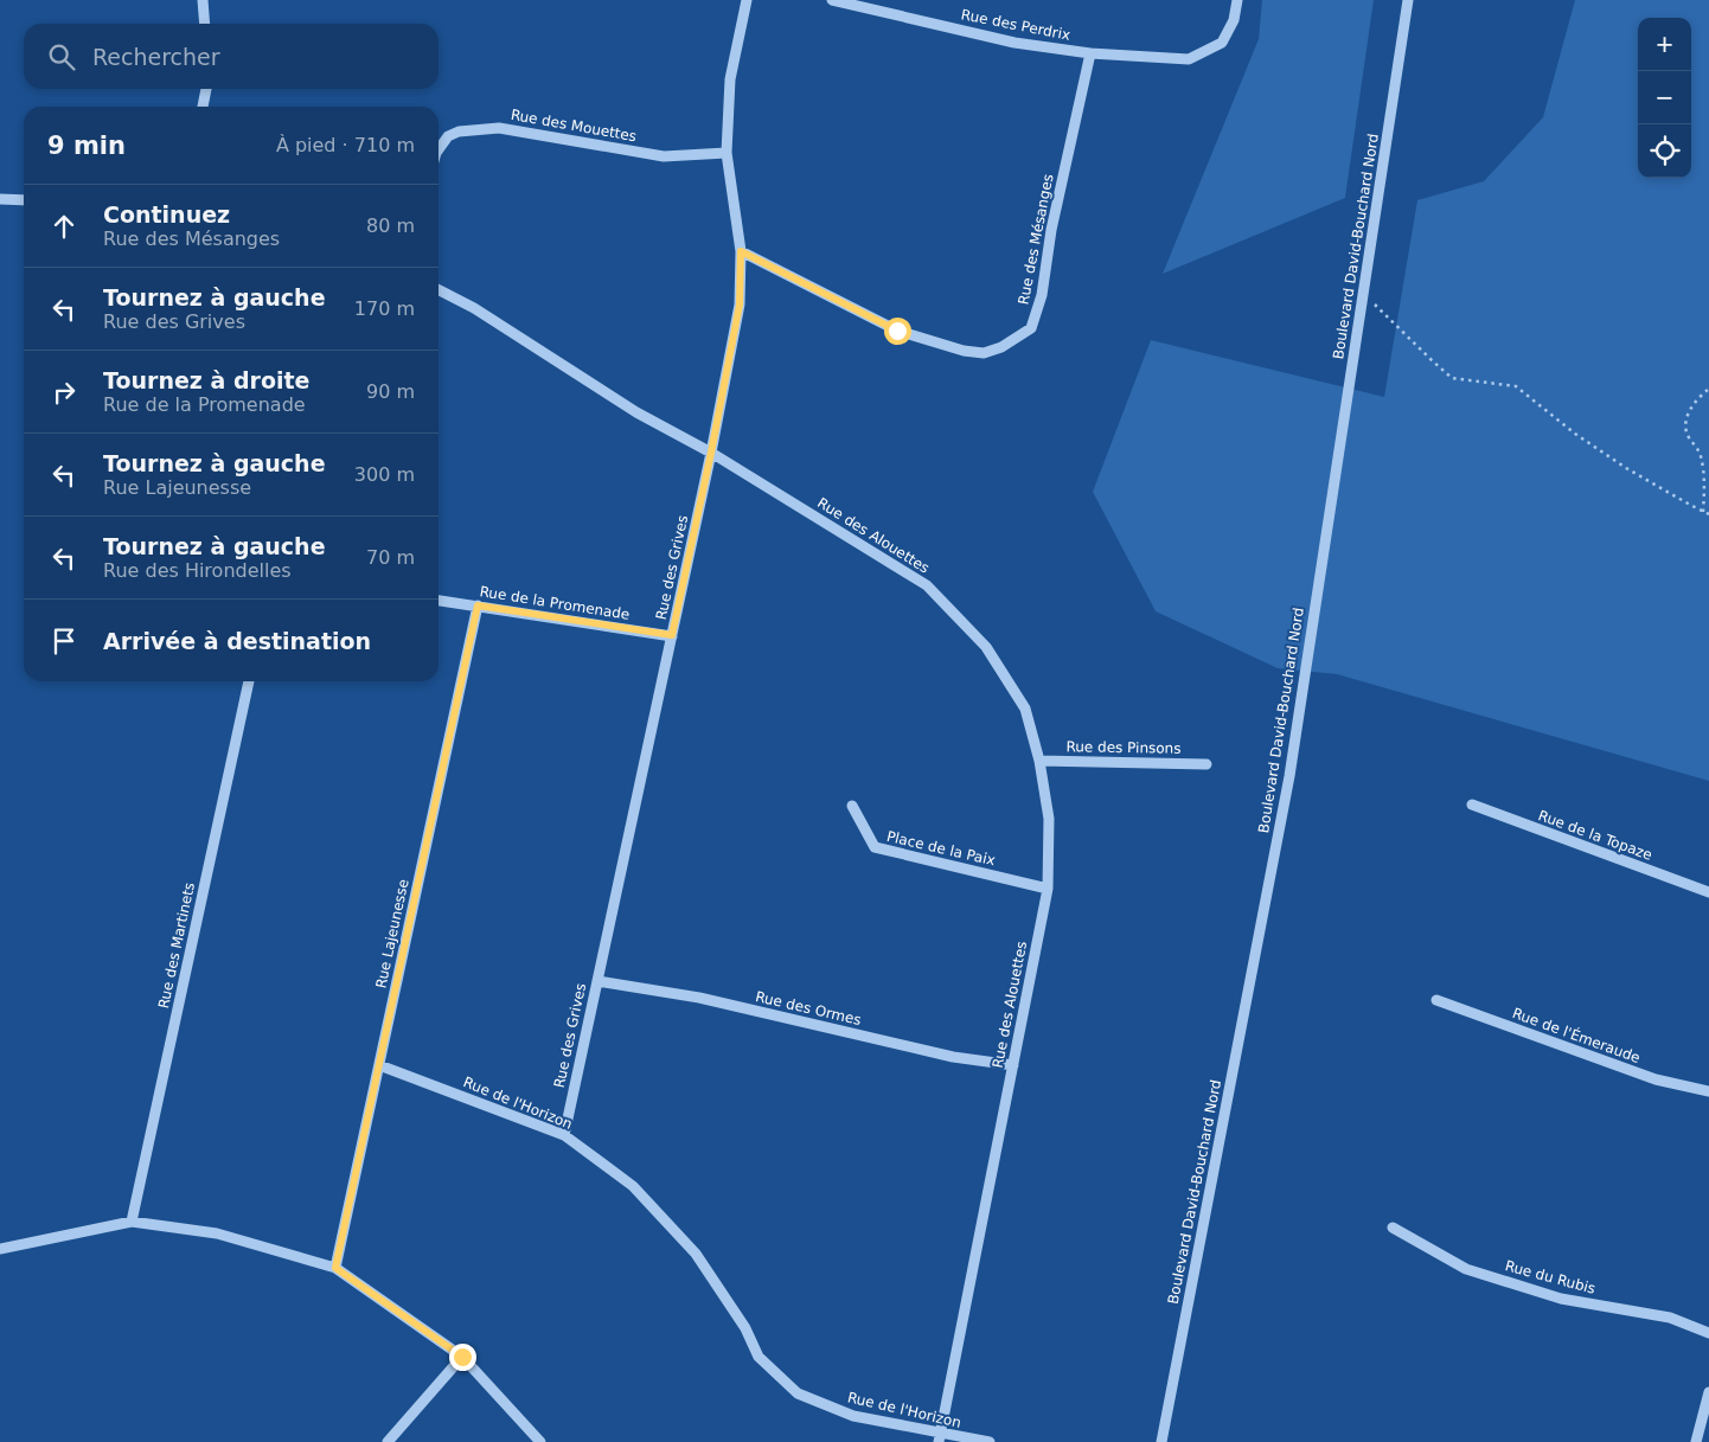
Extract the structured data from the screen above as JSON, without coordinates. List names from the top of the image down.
{
  "streets": {
    "street": [
      "Rue des Perdrix",
      "Rue des Mouettes",
      "Rue des Mésanges",
      "Boulevard David-Bouchard Nord",
      "Rue des Alouettes",
      "Rue des Grives",
      "Rue de la Promenade",
      "Rue des Pinsons",
      "Rue de la Topaze",
      "Place de la Paix",
      "Rue Lajeunesse",
      "Rue des Martinets",
      "Rue des Ormes",
      "Rue de l'Émeraude",
      "Rue de l'Horizon",
      "Rue du Rubis"
    ]
  },
  "crossings": [
    ["Rue des Perdrix", "Rue des Mésanges"],
    ["Rue des Mouettes", "Rue des Grives"],
    ["Rue des Mésanges", "Rue des Grives"],
    ["Rue des Alouettes", "Rue des Grives"],
    ["Rue des Alouettes", "Rue des Pinsons"],
    ["Rue des Alouettes", "Place de la Paix"],
    ["Rue des Alouettes", "Rue des Ormes"],
    ["Rue des Alouettes", "Rue de l'Horizon"],
    ["Rue des Grives", "Rue de la Promenade"],
    ["Rue des Grives", "Rue des Ormes"],
    ["Rue des Grives", "Rue de l'Horizon"],
    ["Rue de la Promenade", "Rue Lajeunesse"],
    ["Rue Lajeunesse", "Rue de l'Horizon"]
  ],
  "page": {
    "map_buttons": ["+", "−"],
    "search": "Rechercher",
    "heading": ["9 min", "À pied · 710 m"],
    "list": [
      ["Continuez", "Rue des Mésanges", "80 m"],
      ["Tournez à gauche", "Rue des Grives", "170 m"],
      ["Tournez à droite", "Rue de la Promenade", "90 m"],
      ["Tournez à gauche", "Rue Lajeunesse", "300 m"],
      ["Tournez à gauche", "Rue des Hirondelles", "70 m"],
      "Arrivée à destination"
    ]
  }
}
